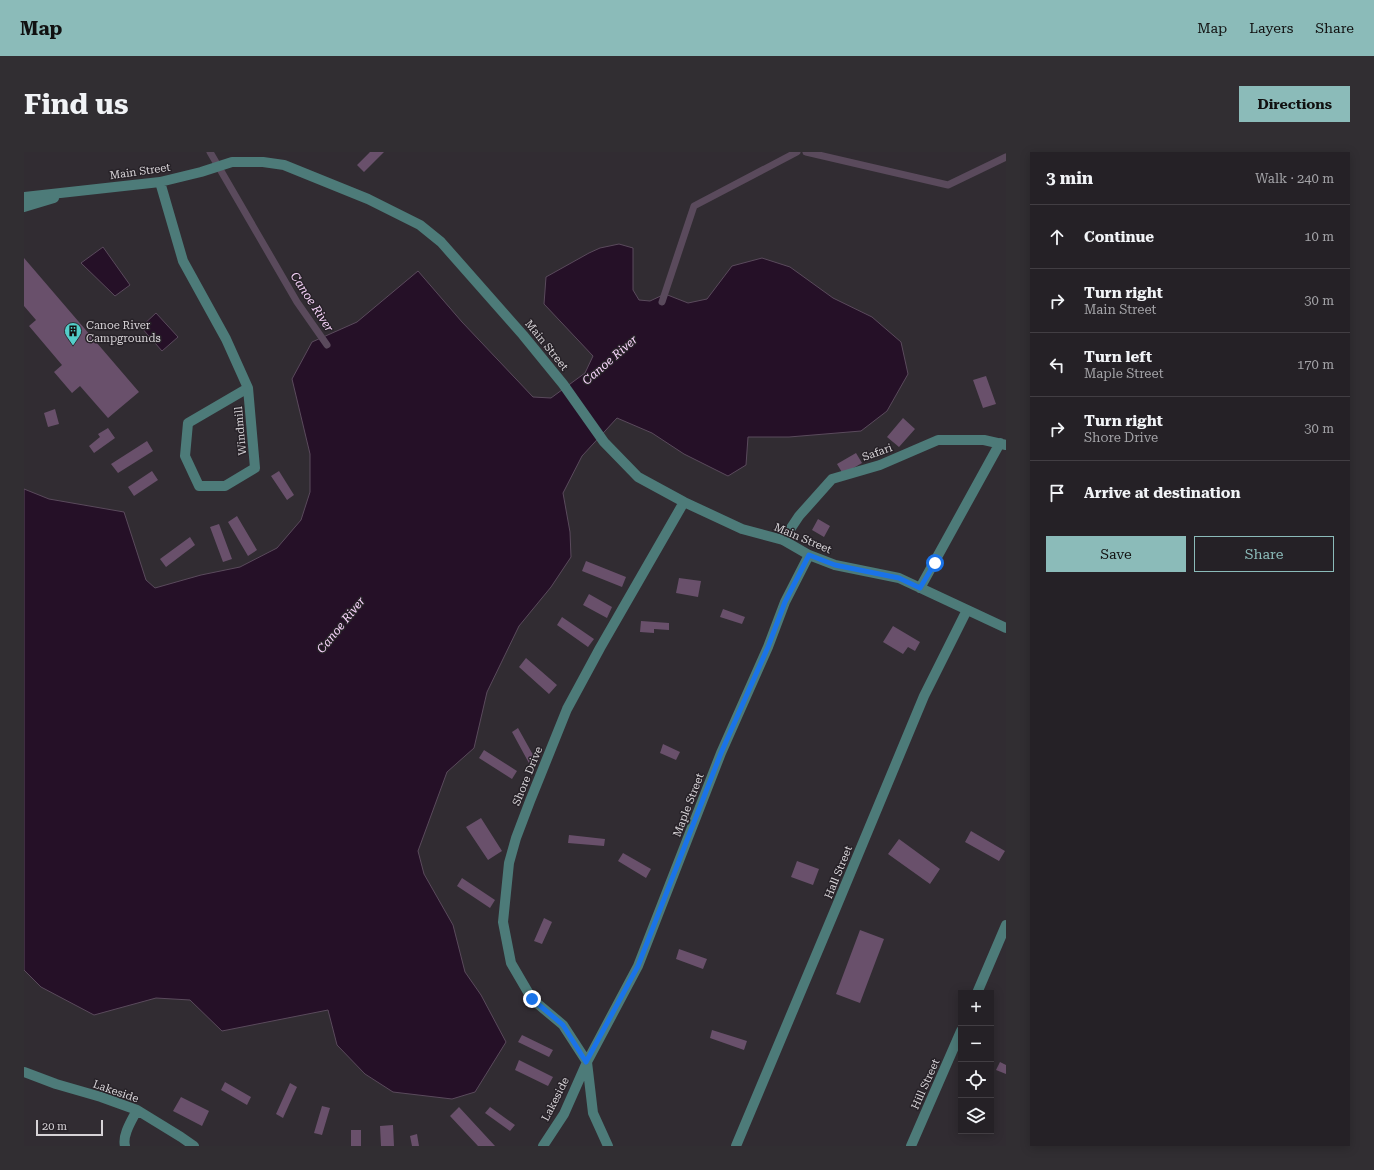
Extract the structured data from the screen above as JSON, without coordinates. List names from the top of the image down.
{
  "streets": {
    "street": [
      "Main Street",
      "Windmill",
      "Safari",
      "Shore Drive",
      "Maple Street",
      "Hall Street",
      "Hill Street",
      "Lakeside"
    ]
  },
  "crossings": [
    ["Main Street", "Windmill"],
    ["Main Street", "Safari"],
    ["Main Street", "Shore Drive"],
    ["Main Street", "Maple Street"],
    ["Main Street", "Hall Street"],
    ["Shore Drive", "Maple Street"],
    ["Shore Drive", "Lakeside"],
    ["Maple Street", "Lakeside"]
  ],
  "water": ["Canoe River"],
  "places": {
    "building": ["Canoe River Campgrounds"]
  },
  "scale_bar": "20 m",
  "page": {
    "header": "Map",
    "nav": ["Map", "Layers", "Share"],
    "buttons": [
      "Directions",
      ["Save", "Share"]
    ],
    "title": "Find us",
    "heading": ["3 min", "Walk · 240 m"],
    "list": [
      ["Continue", "10 m"],
      ["Turn right", "Main Street", "30 m"],
      ["Turn left", "Maple Street", "170 m"],
      ["Turn right", "Shore Drive", "30 m"],
      "Arrive at destination"
    ],
    "map_buttons": ["+", "−"],
    "scale": "20 m"
  }
}
